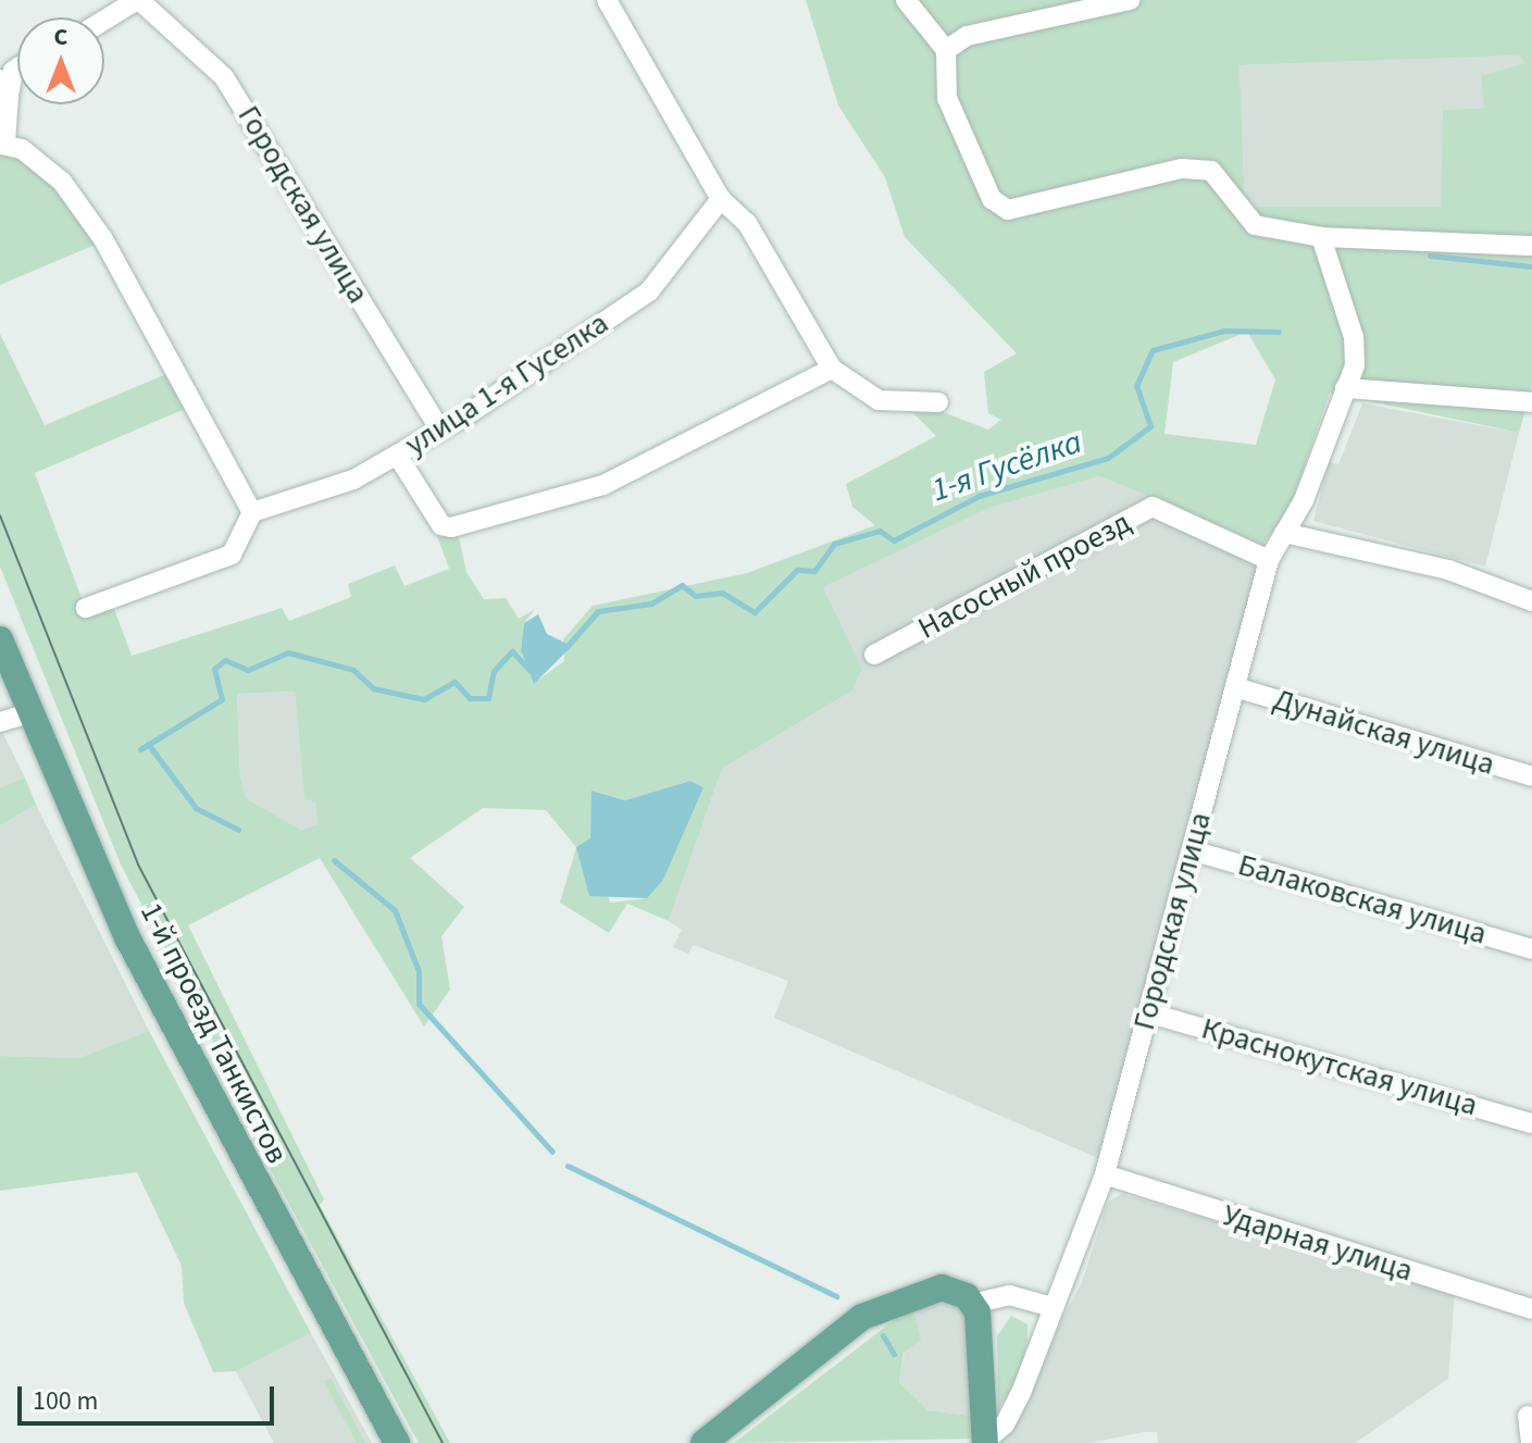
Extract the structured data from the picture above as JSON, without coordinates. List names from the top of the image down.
{
  "streets": {
    "main road": ["1-й проезд Танкистов"],
    "street": [
      "Городская улица",
      "улица 1-я Гуселка",
      "Насосный проезд",
      "Дунайская улица",
      "Балаковская улица",
      "Краснокутская улица",
      "Ударная улица"
    ]
  },
  "crossings": [
    ["Городская улица", "улица 1-я Гуселка"],
    ["Городская улица", "Насосный проезд"],
    ["Городская улица", "Дунайская улица"],
    ["Городская улица", "Балаковская улица"],
    ["Городская улица", "Краснокутская улица"],
    ["Городская улица", "Ударная улица"]
  ],
  "water": ["1-я Гусёлка"],
  "scale_bar": "100 m",
  "north": "top"
}
